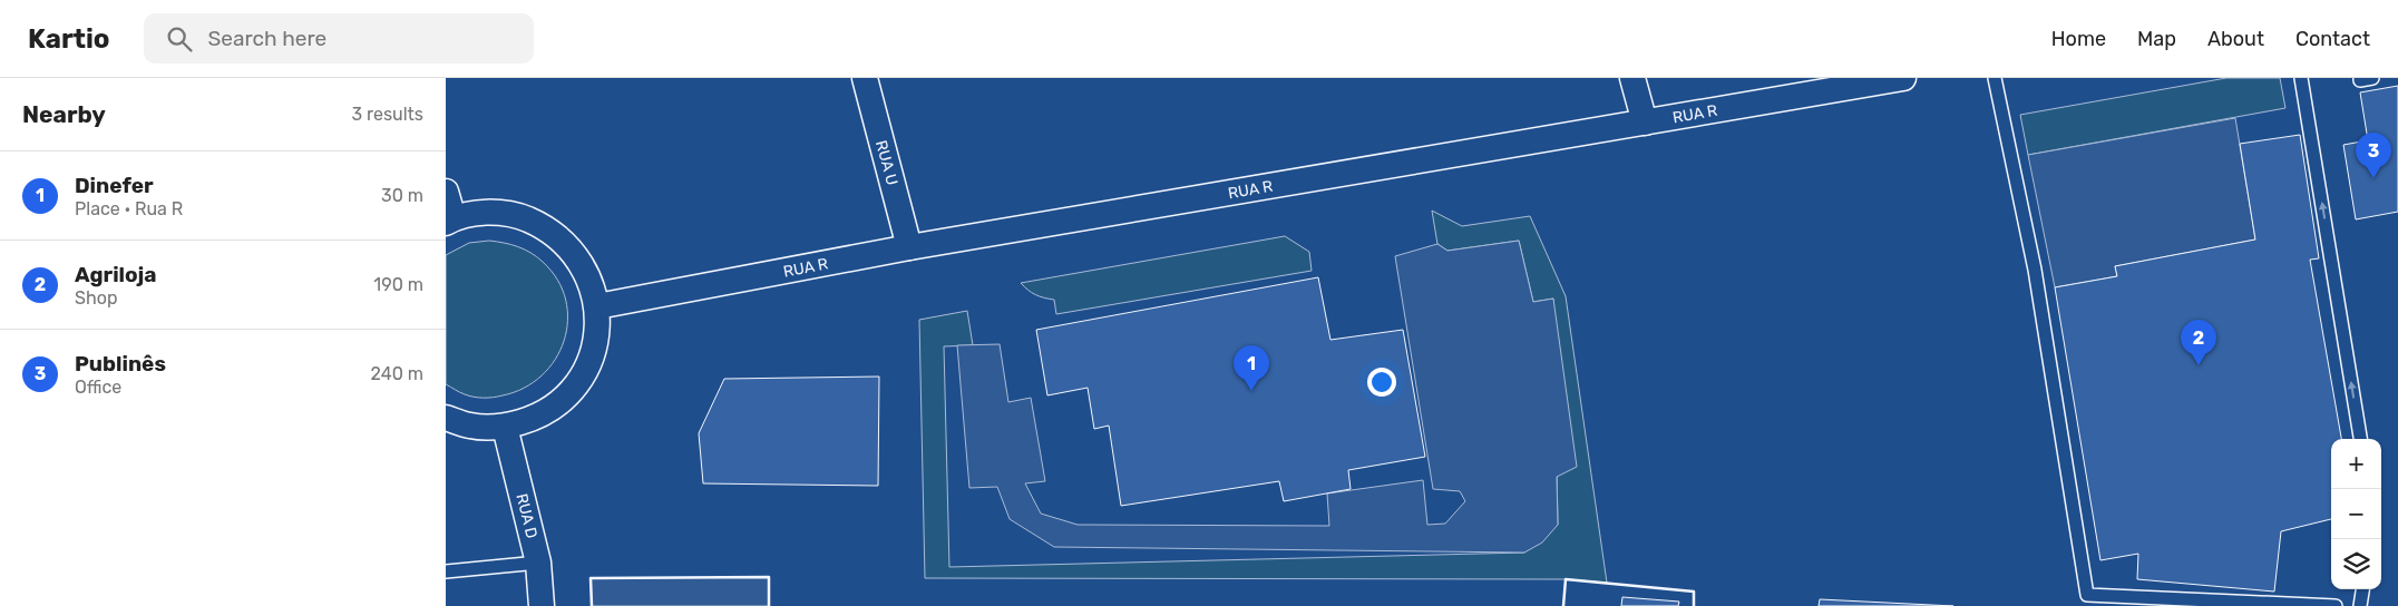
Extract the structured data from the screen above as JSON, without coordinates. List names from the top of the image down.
{
  "streets": {
    "street": ["RUA R", "RUA U", "RUA D"]
  },
  "crossings": [
    ["RUA R", "RUA U"]
  ],
  "page": {
    "header": "Kartio",
    "search": "Search here",
    "nav": [
      "Home",
      "Map",
      "About",
      "Contact"
    ],
    "heading": ["Nearby", "3 results"],
    "pins": ["3", "2", "1"],
    "list": [
      {
        "mark": "1",
        "name": "Dinefer",
        "note": "Place · Rua R",
        "value": "30 m"
      },
      {
        "mark": "2",
        "name": "Agriloja",
        "note": "Shop",
        "value": "190 m"
      },
      {
        "mark": "3",
        "name": "Publinês",
        "note": "Office",
        "value": "240 m"
      }
    ],
    "map_buttons": ["+", "−"]
  }
}
